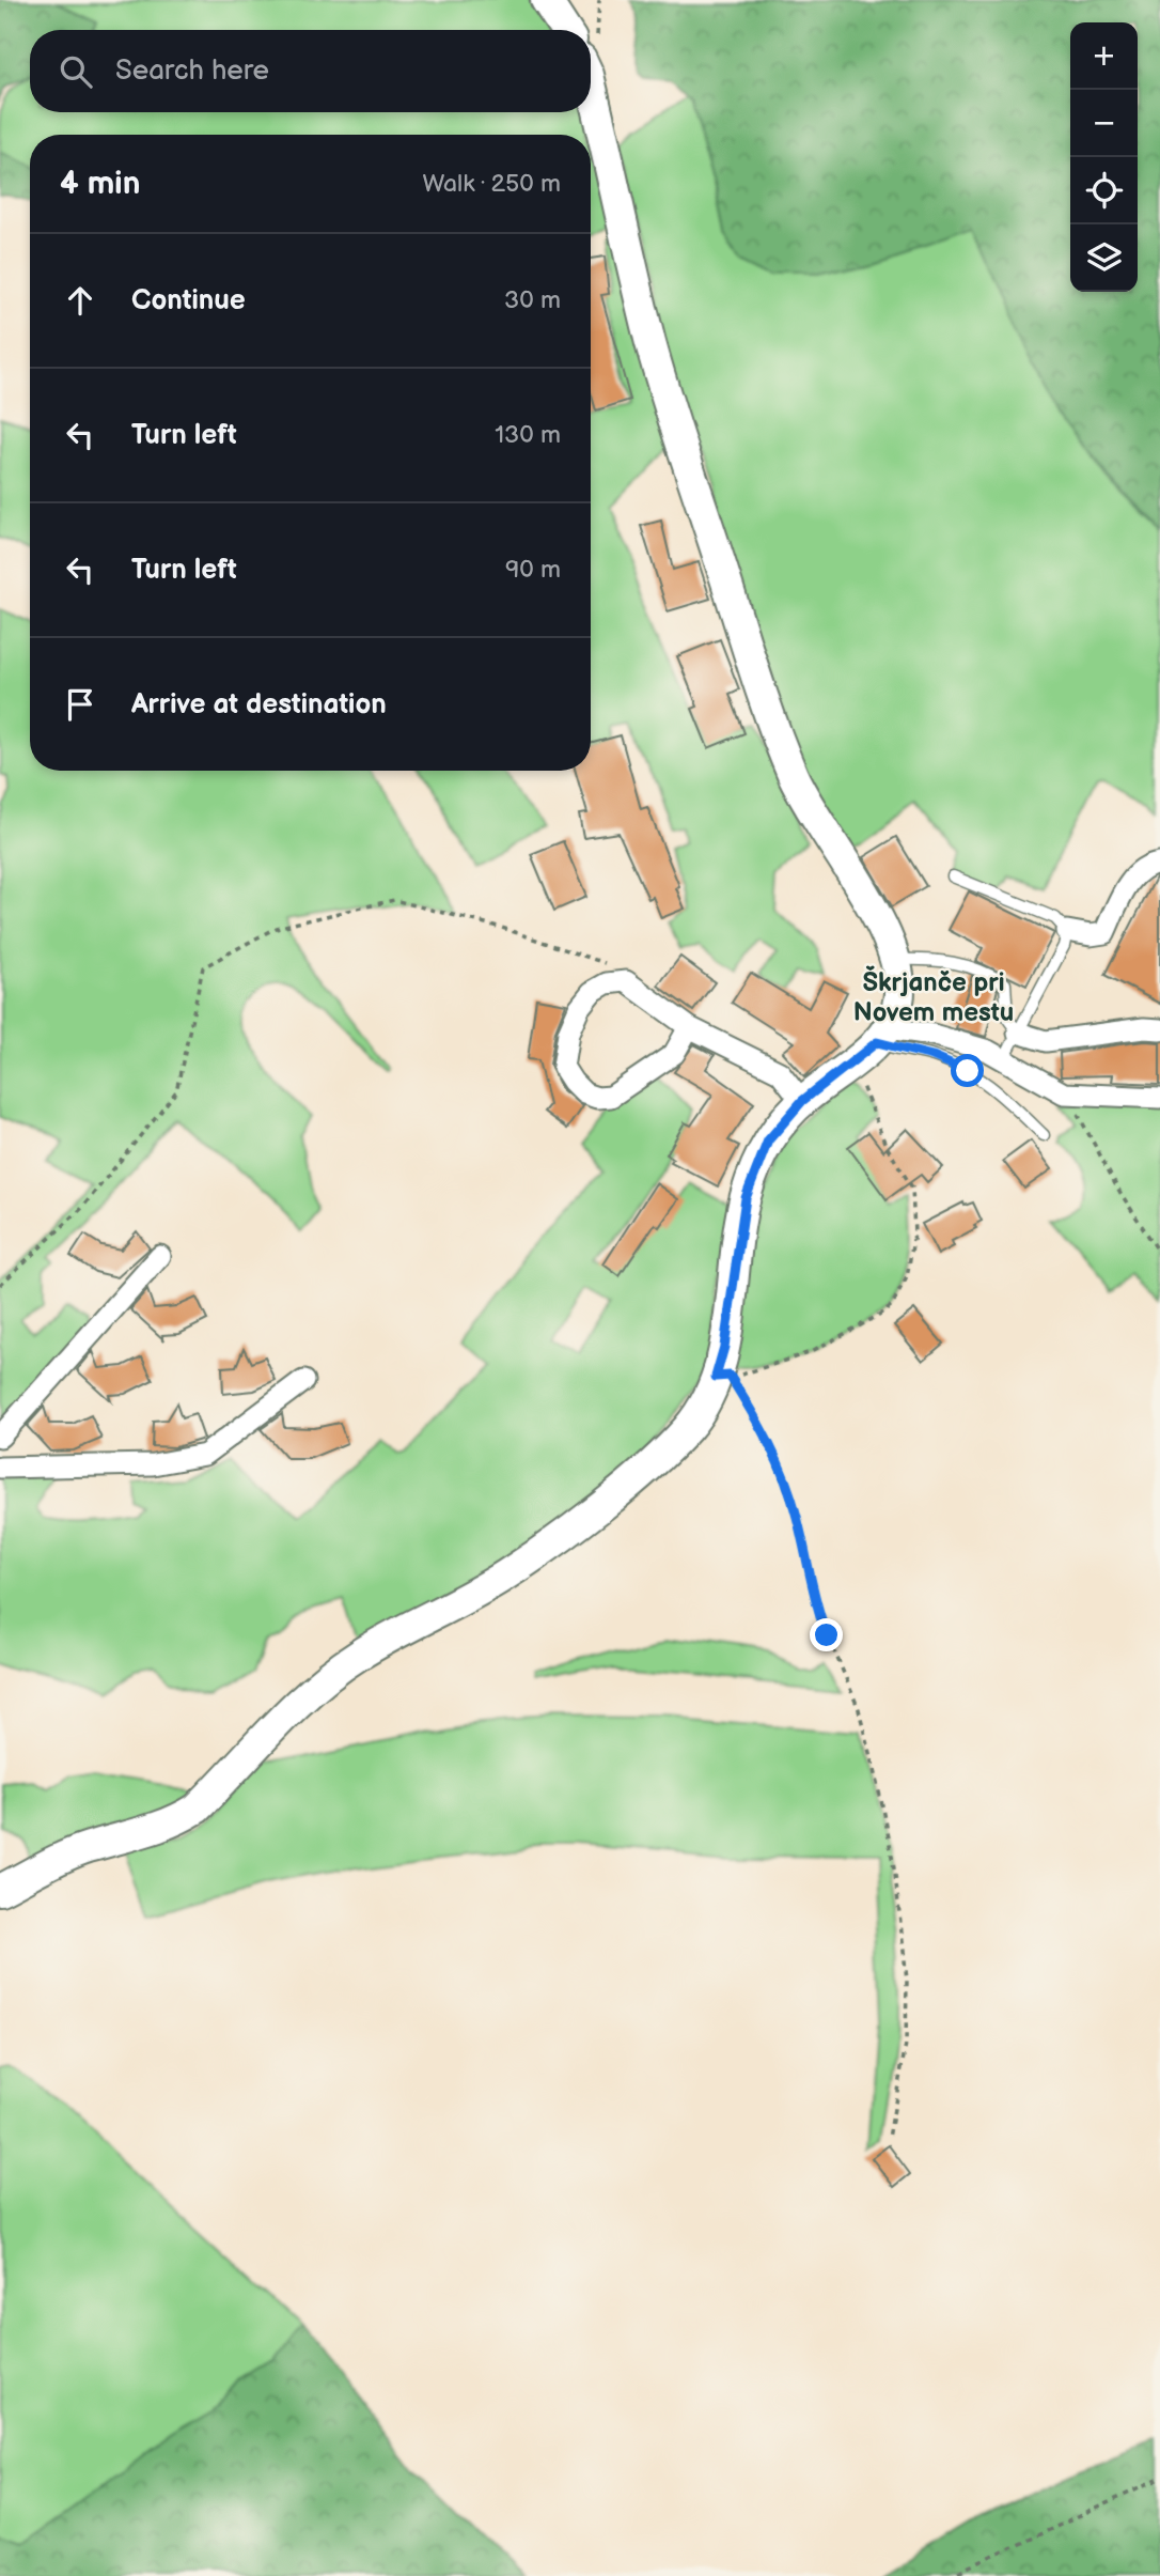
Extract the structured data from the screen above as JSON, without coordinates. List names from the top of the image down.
{
  "districts": ["Škrjanče pri Novem mestu"],
  "page": {
    "map_buttons": ["+", "−"],
    "search": "Search here",
    "heading": ["4 min", "Walk · 250 m"],
    "list": [
      ["Continue", "30 m"],
      ["Turn left", "130 m"],
      ["Turn left", "90 m"],
      "Arrive at destination"
    ]
  }
}
